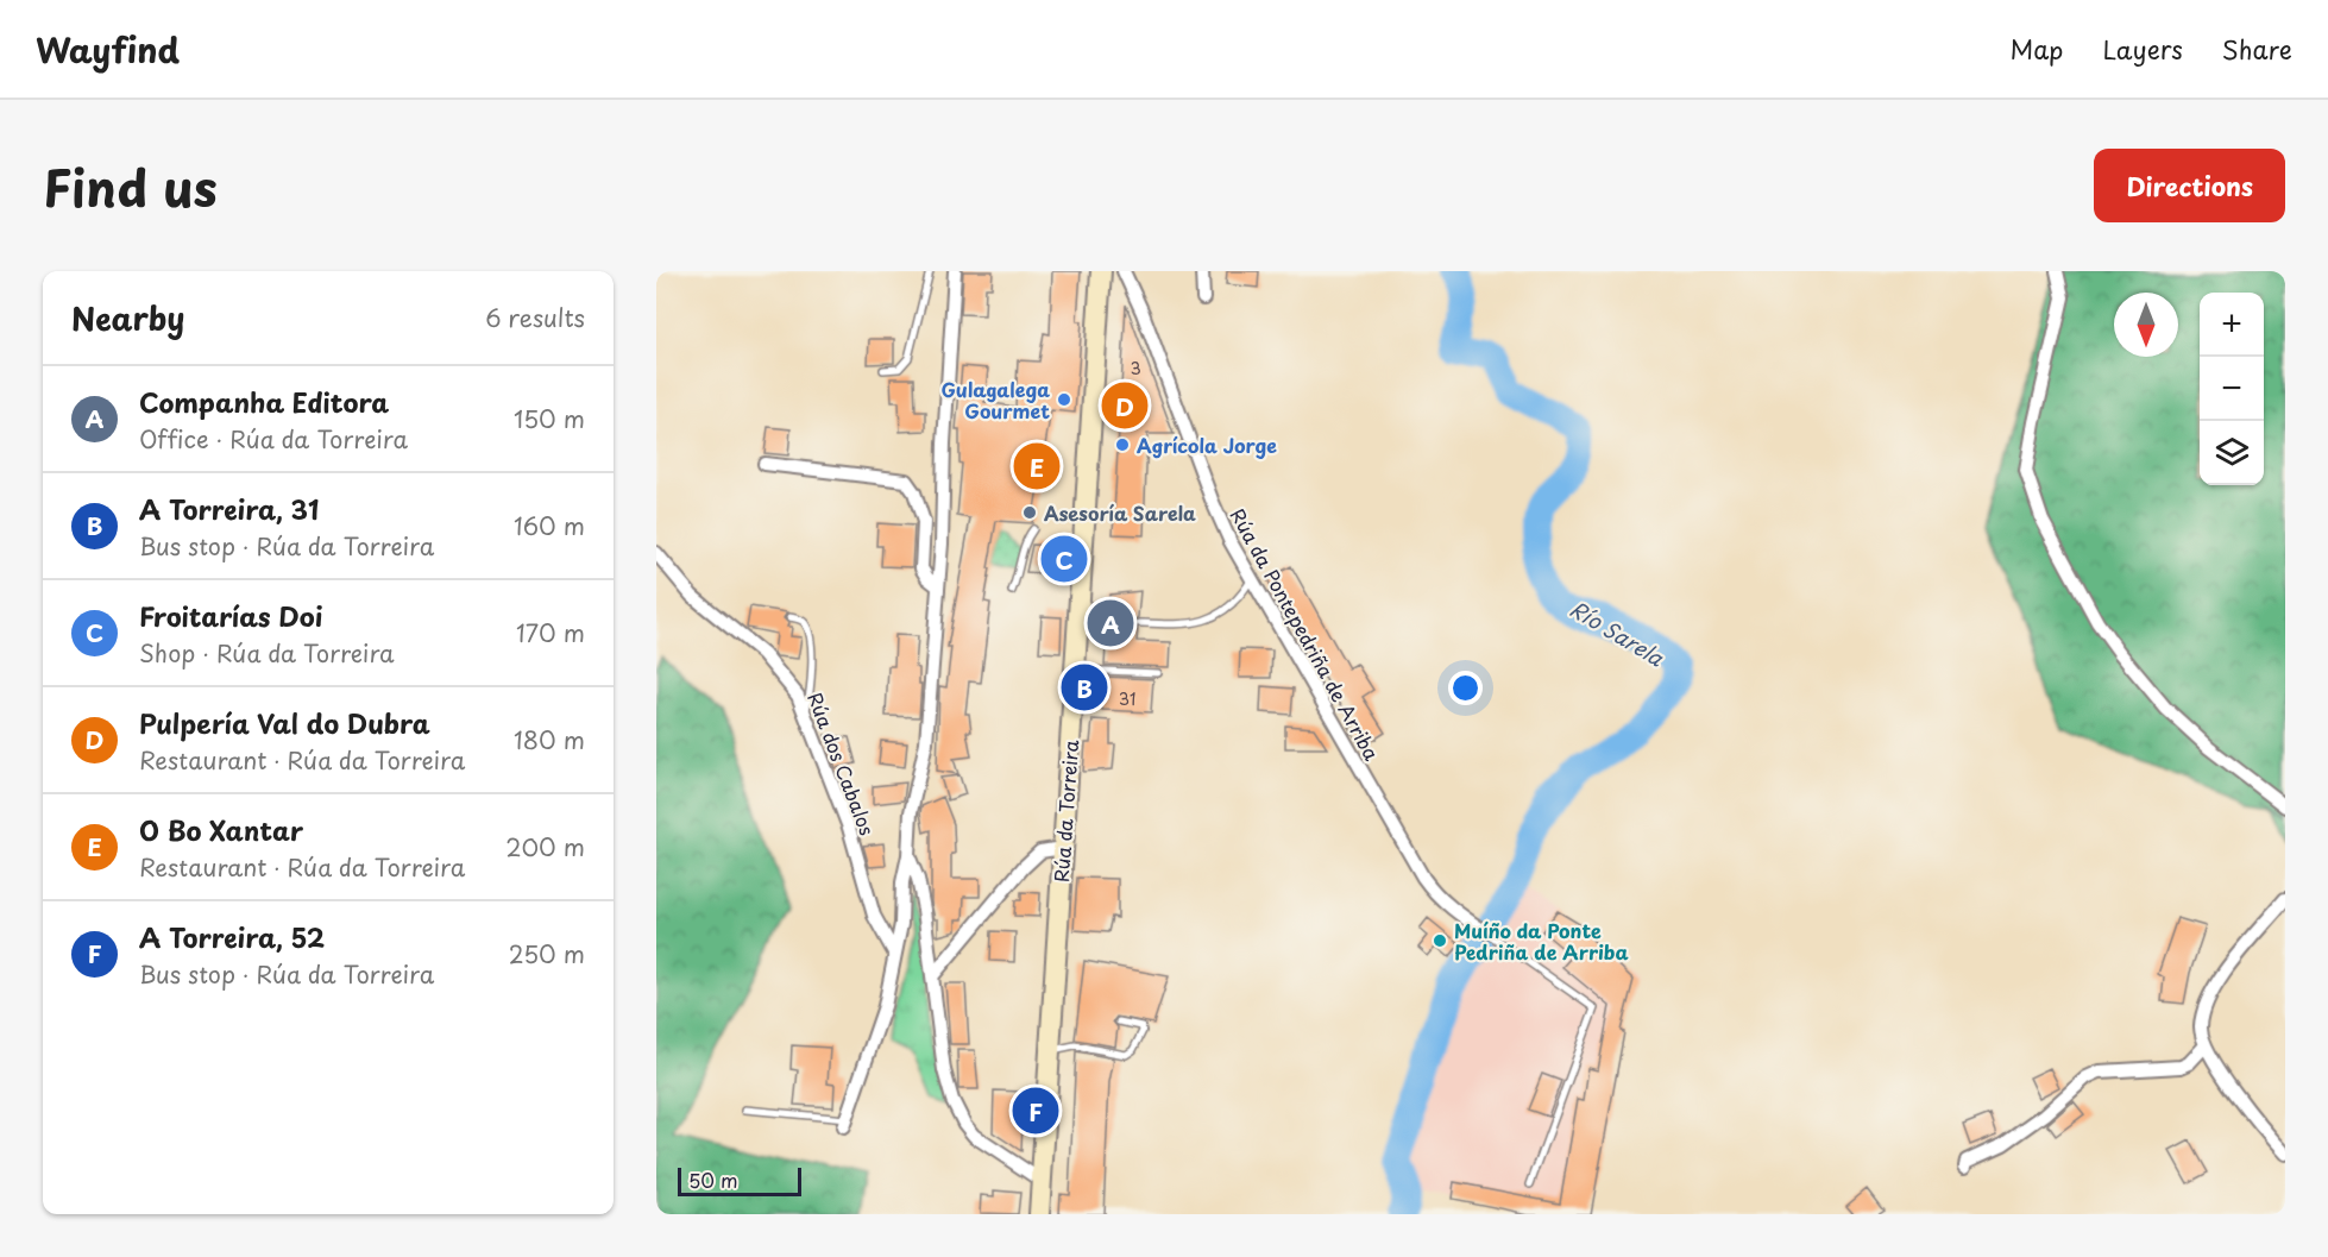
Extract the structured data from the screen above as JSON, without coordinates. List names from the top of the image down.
{
  "streets": {
    "main road": ["Rúa da Torreira"],
    "street": ["Rúa da Pontepedriña de Arriba", "Rúa dos Cabalos"]
  },
  "water": ["Río Sarela"],
  "places": [
    "Gulagalega Gourmet",
    "Agrícola Jorge",
    "Asesoría Sarela",
    "Muíño da Ponte Pedriña de Arriba"
  ],
  "house_numbers": ["3", "31"],
  "scale_bar": "50 m",
  "north": "bottom",
  "page": {
    "header": "Wayfind",
    "nav": ["Map", "Layers", "Share"],
    "title": "Find us",
    "buttons": "Directions",
    "heading": ["Nearby", "6 results"],
    "map_buttons": ["+", "−"],
    "list": [
      {
        "mark": "A",
        "name": "Companha Editora",
        "note": "Office · Rúa da Torreira",
        "value": "150 m"
      },
      {
        "mark": "B",
        "name": "A Torreira, 31",
        "note": "Bus stop · Rúa da Torreira",
        "value": "160 m"
      },
      {
        "mark": "C",
        "name": "Froitarías Doi",
        "note": "Shop · Rúa da Torreira",
        "value": "170 m"
      },
      {
        "mark": "D",
        "name": "Pulpería Val do Dubra",
        "note": "Restaurant · Rúa da Torreira",
        "value": "180 m"
      },
      {
        "mark": "E",
        "name": "O Bo Xantar",
        "note": "Restaurant · Rúa da Torreira",
        "value": "200 m"
      },
      {
        "mark": "F",
        "name": "A Torreira, 52",
        "note": "Bus stop · Rúa da Torreira",
        "value": "250 m"
      }
    ],
    "pins": [
      "D",
      "E",
      "C",
      "A",
      "B",
      "F"
    ],
    "scale": "50 m"
  }
}
